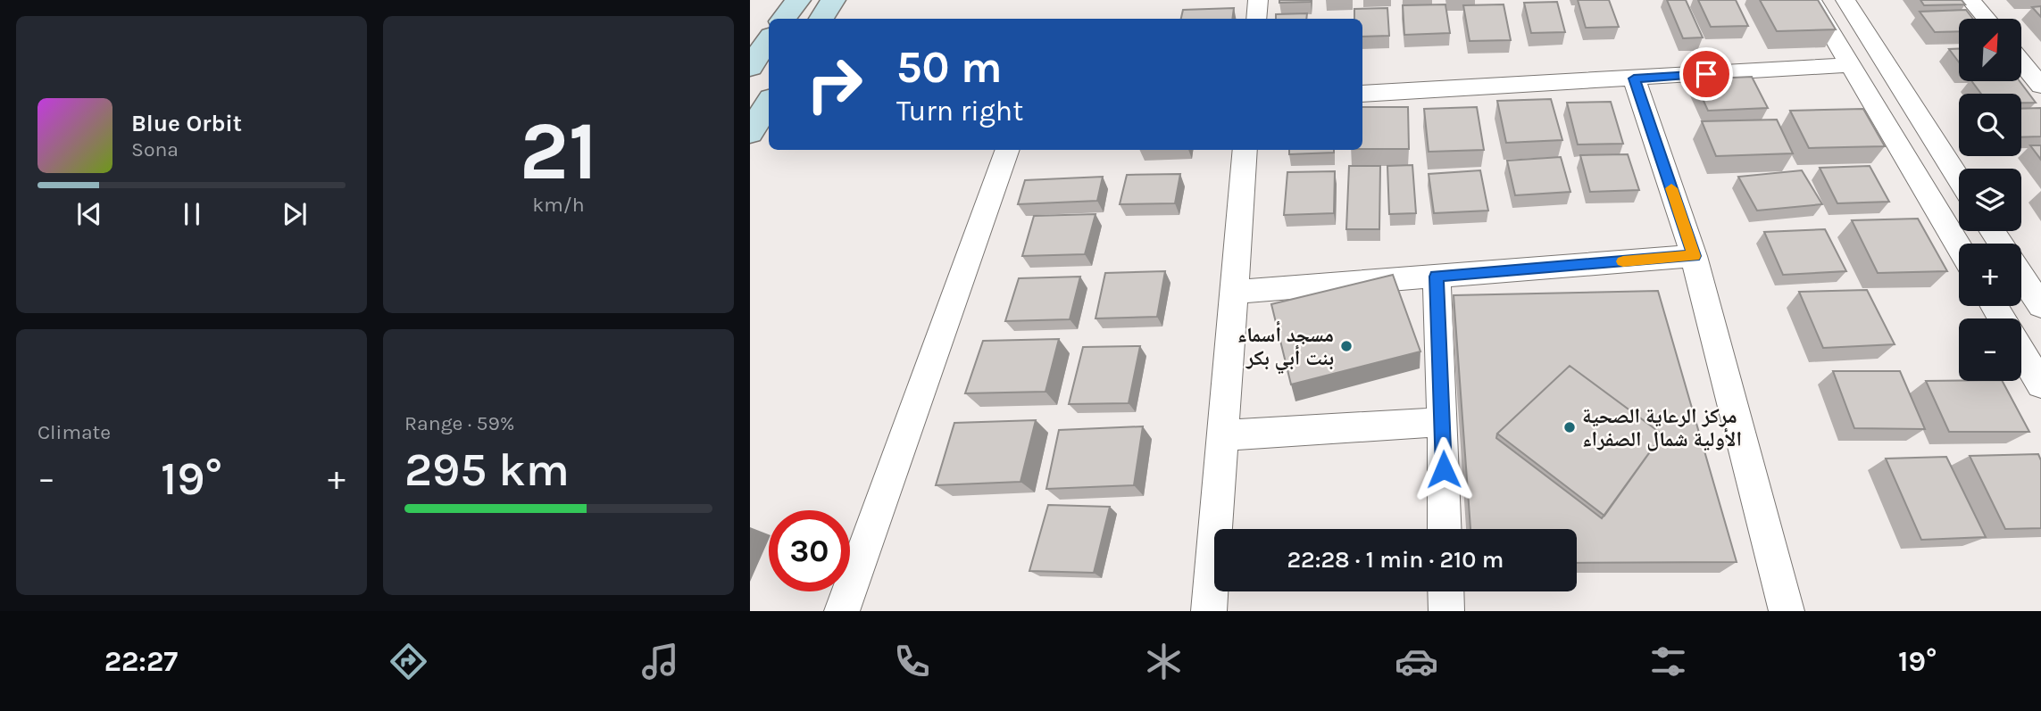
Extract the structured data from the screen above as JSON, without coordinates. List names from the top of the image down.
{
  "places": ["مسجد أسماء بنت أبي بكر", "مركز الرعاية الصحية الأولية شمال الصفراء"],
  "north": "top right",
  "page": {
    "tile": [
      ["21", "km/h"],
      "Climate",
      ["Range · 59%", "295 km"]
    ],
    "map_buttons": ["+", "−"],
    "turn": ["50 m", "Turn right"],
    "song": ["Blue Orbit", "Sona"],
    "heat": ["−", "19°", "+"],
    "limit": "30",
    "trip": "22:28 · 1 min · 210 m",
    "tabs": ["22:27", "19°"]
  }
}
